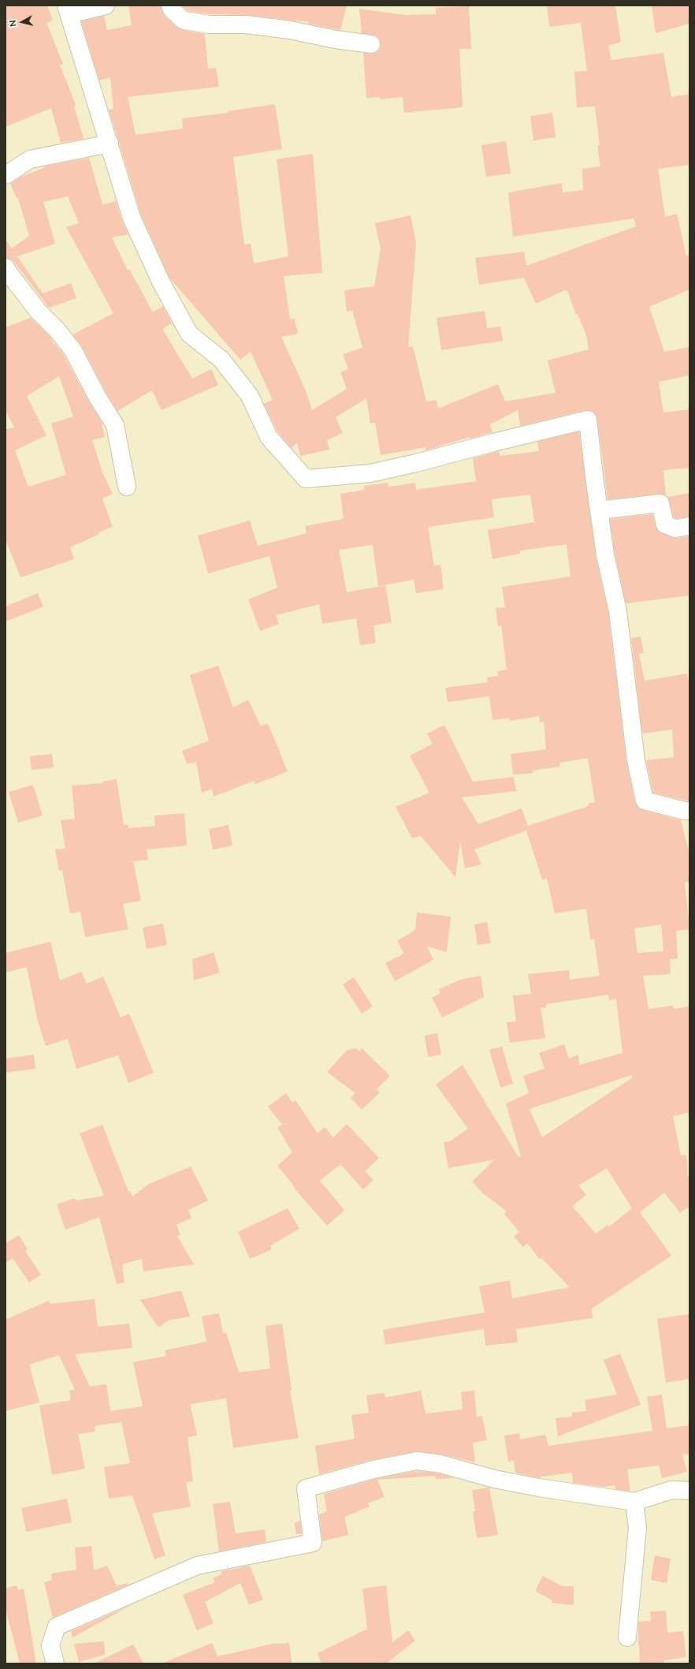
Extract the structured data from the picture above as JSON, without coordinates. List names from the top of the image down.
{
  "north": "left"
}
